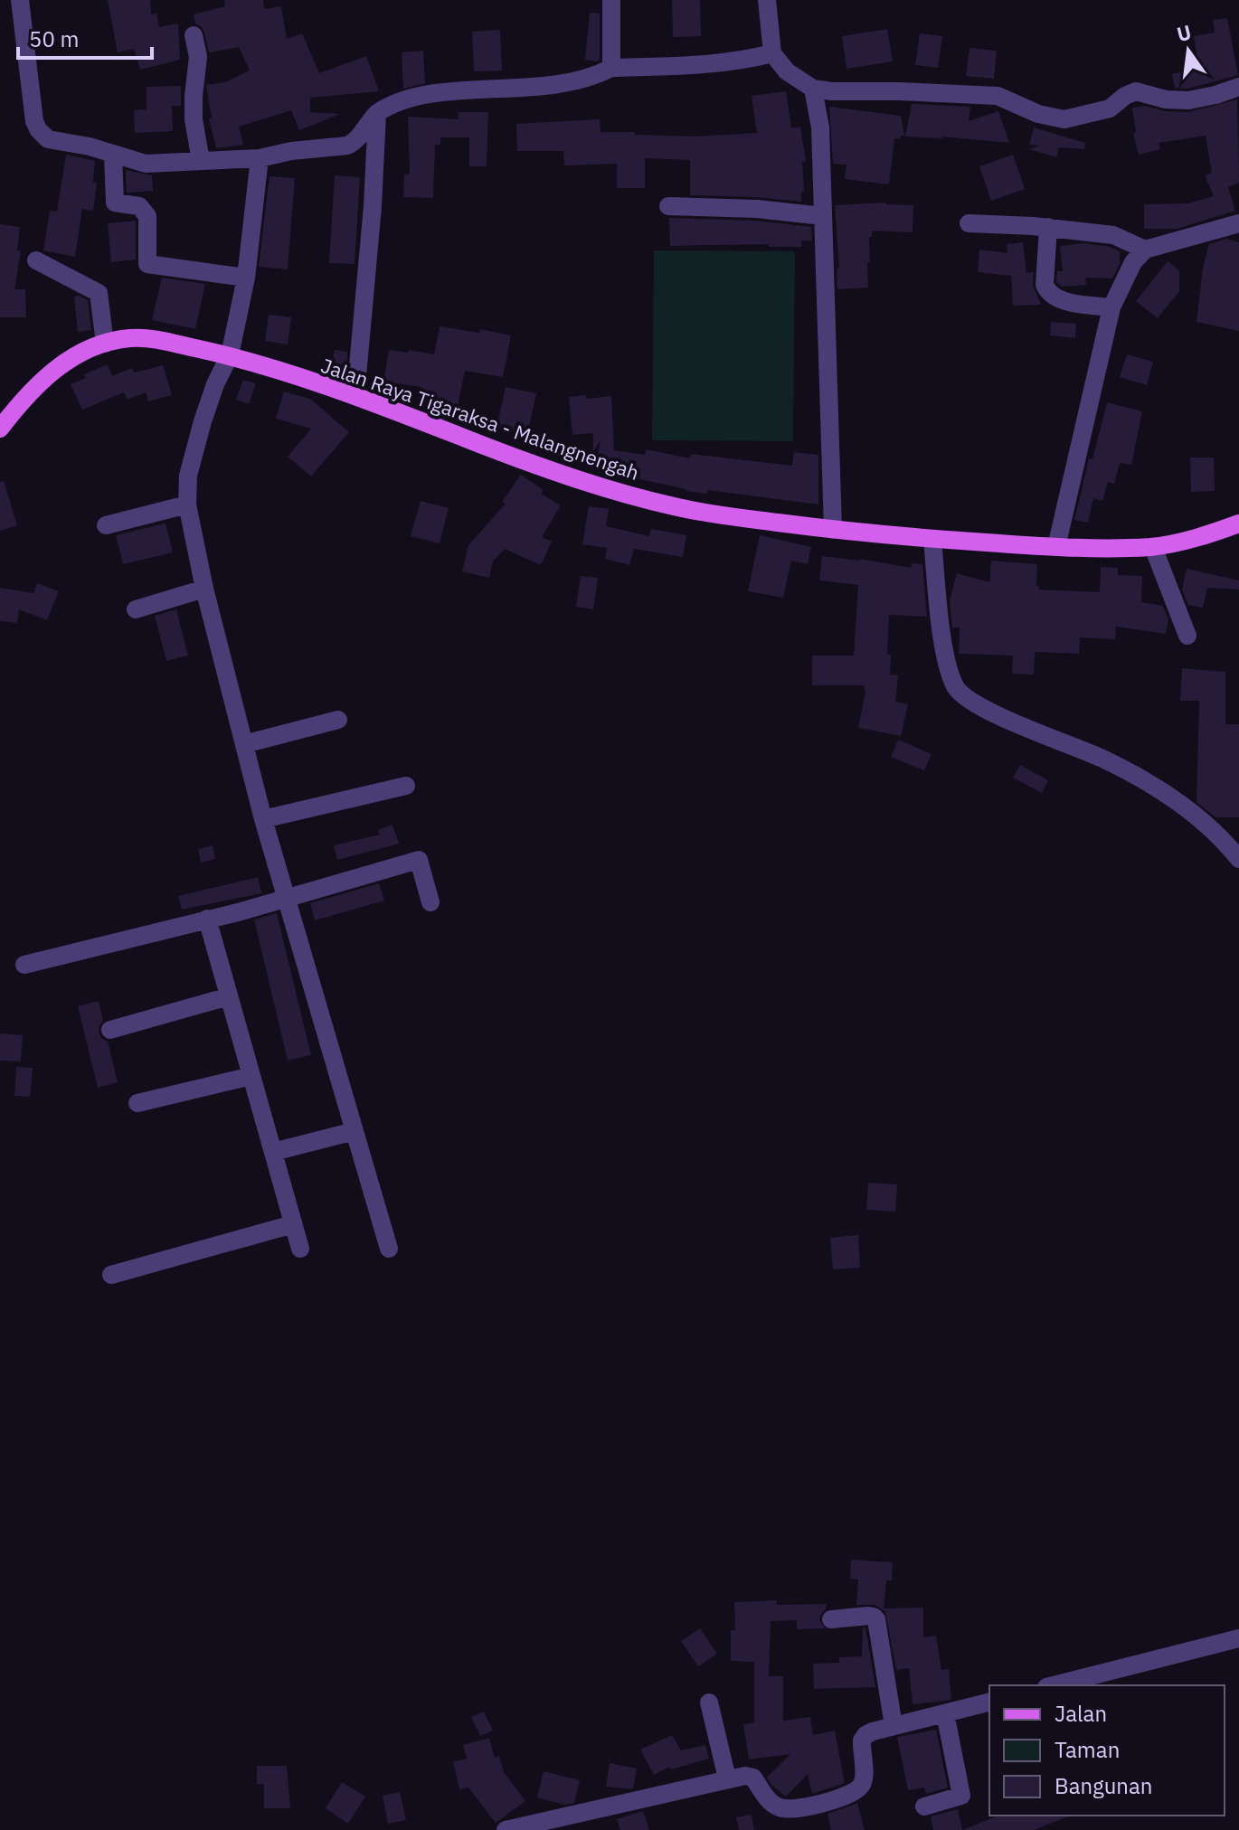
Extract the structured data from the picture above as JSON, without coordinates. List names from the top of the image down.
{
  "streets": {
    "main road": ["Jalan Raya Tigaraksa - Malangnengah"]
  },
  "legend": ["Jalan", "Taman", "Bangunan"],
  "scale_bar": "50 m",
  "north": "top"
}
